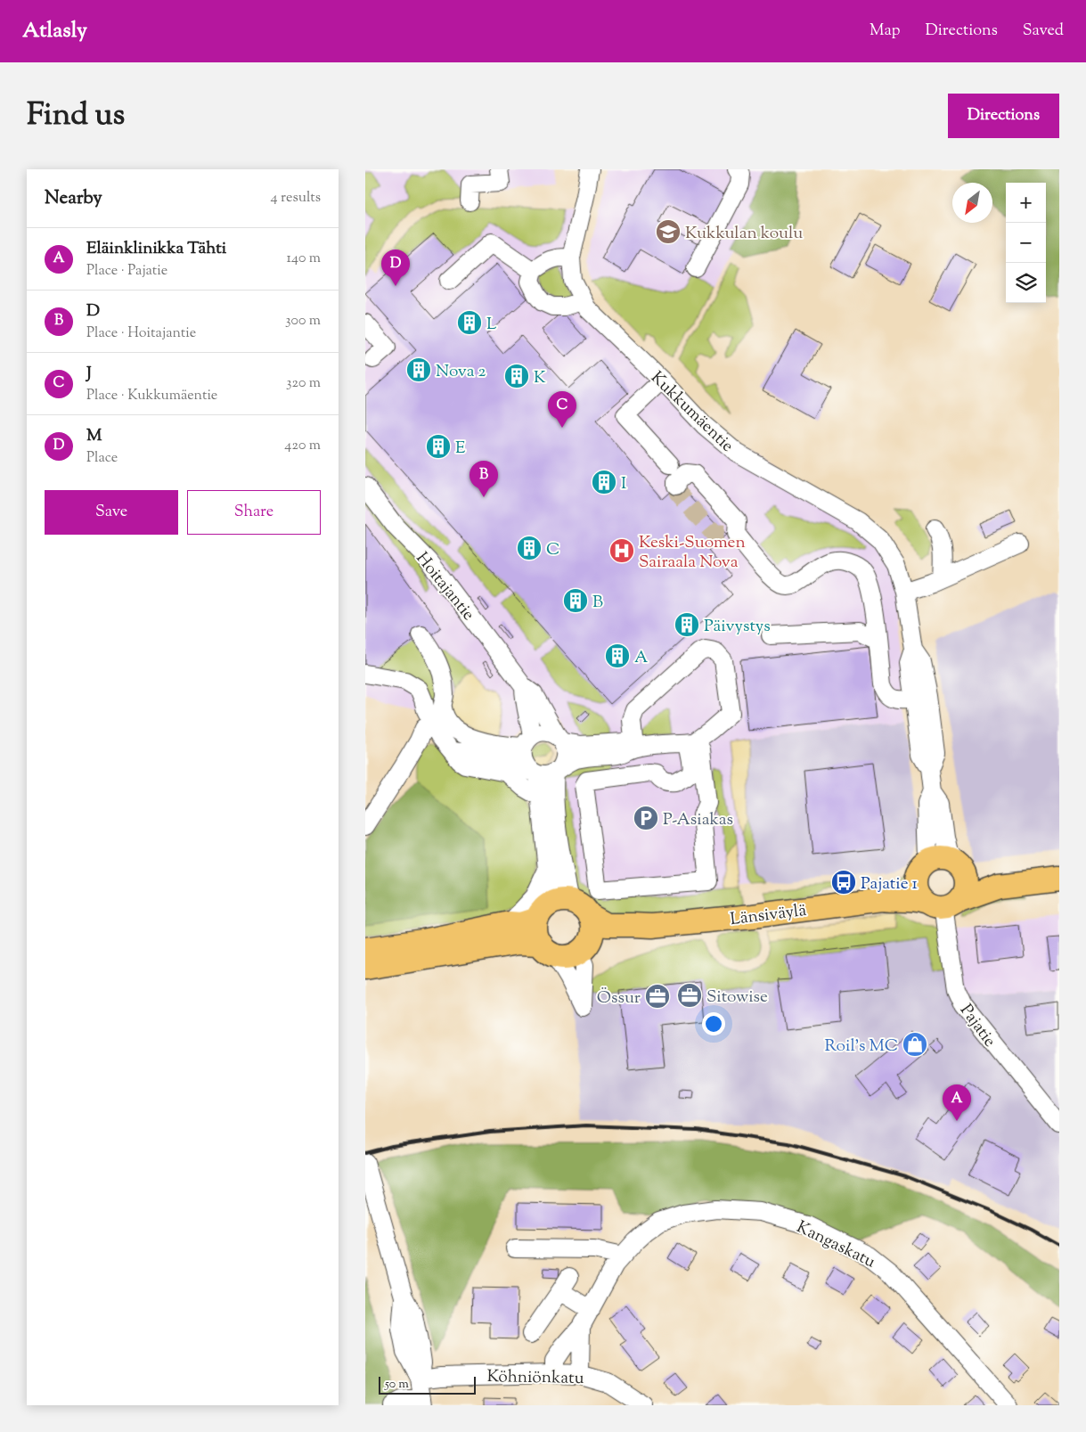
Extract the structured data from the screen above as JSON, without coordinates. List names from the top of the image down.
{
  "streets": {
    "main road": ["Länsiväylä"],
    "street": [
      "Kukkumäentie",
      "Hoitajantie",
      "Pajatie",
      "Kangaskatu",
      "Köhniönkatu"
    ]
  },
  "crossings": [
    ["Kukkumäentie", "Länsiväylä"],
    ["Kukkumäentie", "Pajatie"],
    ["Länsiväylä", "Pajatie"],
    ["Kangaskatu", "Köhniönkatu"]
  ],
  "places": {
    "school or university": ["Kukkulan koulu"],
    "building": [
      "L",
      "Nova 2",
      "K",
      "E",
      "I",
      "C",
      "B",
      "Päivystys",
      "A"
    ],
    "hospital": ["Keski-Suomen Sairaala Nova"],
    "parking": ["P-Asiakas"],
    "bus stop": ["Pajatie 1"],
    "office": ["Sitowise", "Össur"],
    "shop": ["Roil's MC"]
  },
  "scale_bar": "50 m",
  "north": "bottom left",
  "page": {
    "header": "Atlasly",
    "nav": ["Map", "Directions", "Saved"],
    "title": "Find us",
    "buttons": [
      "Directions",
      ["Save", "Share"]
    ],
    "heading": ["Nearby", "4 results"],
    "map_buttons": ["+", "−"],
    "list": [
      {
        "mark": "A",
        "name": "Eläinklinikka Tähti",
        "note": "Place · Pajatie",
        "value": "140 m"
      },
      {
        "mark": "B",
        "name": "D",
        "note": "Place · Hoitajantie",
        "value": "300 m"
      },
      {
        "mark": "C",
        "name": "J",
        "note": "Place · Kukkumäentie",
        "value": "320 m"
      },
      {
        "mark": "D",
        "name": "M",
        "note": "Place",
        "value": "420 m"
      }
    ],
    "pins": [
      "D",
      "C",
      "B",
      "A"
    ],
    "scale": "50 m"
  }
}
